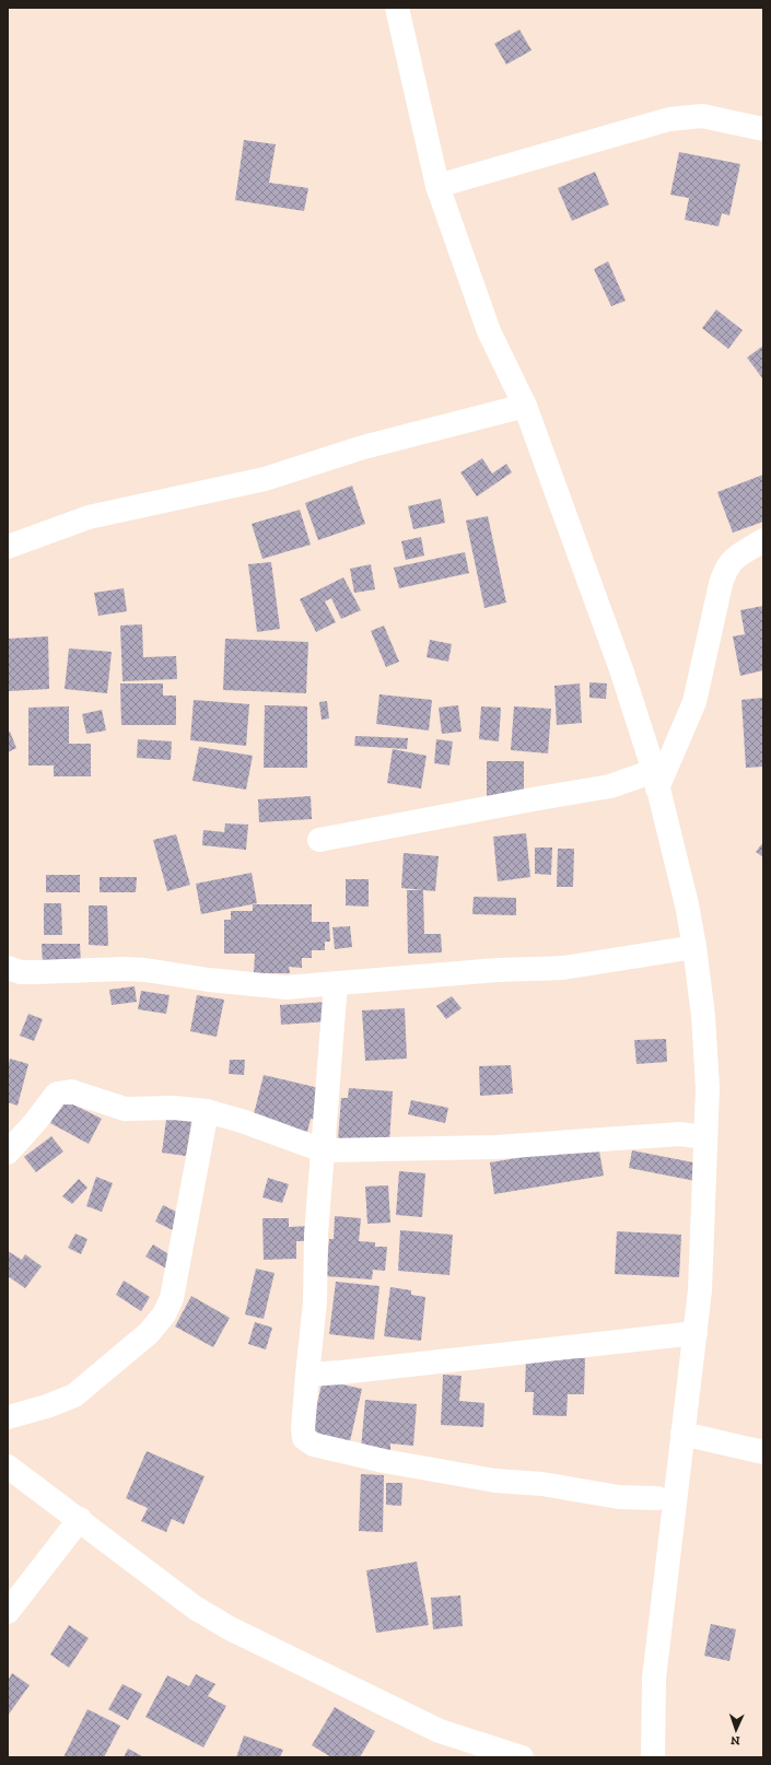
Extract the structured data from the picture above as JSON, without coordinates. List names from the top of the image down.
{
  "north": "bottom"
}
